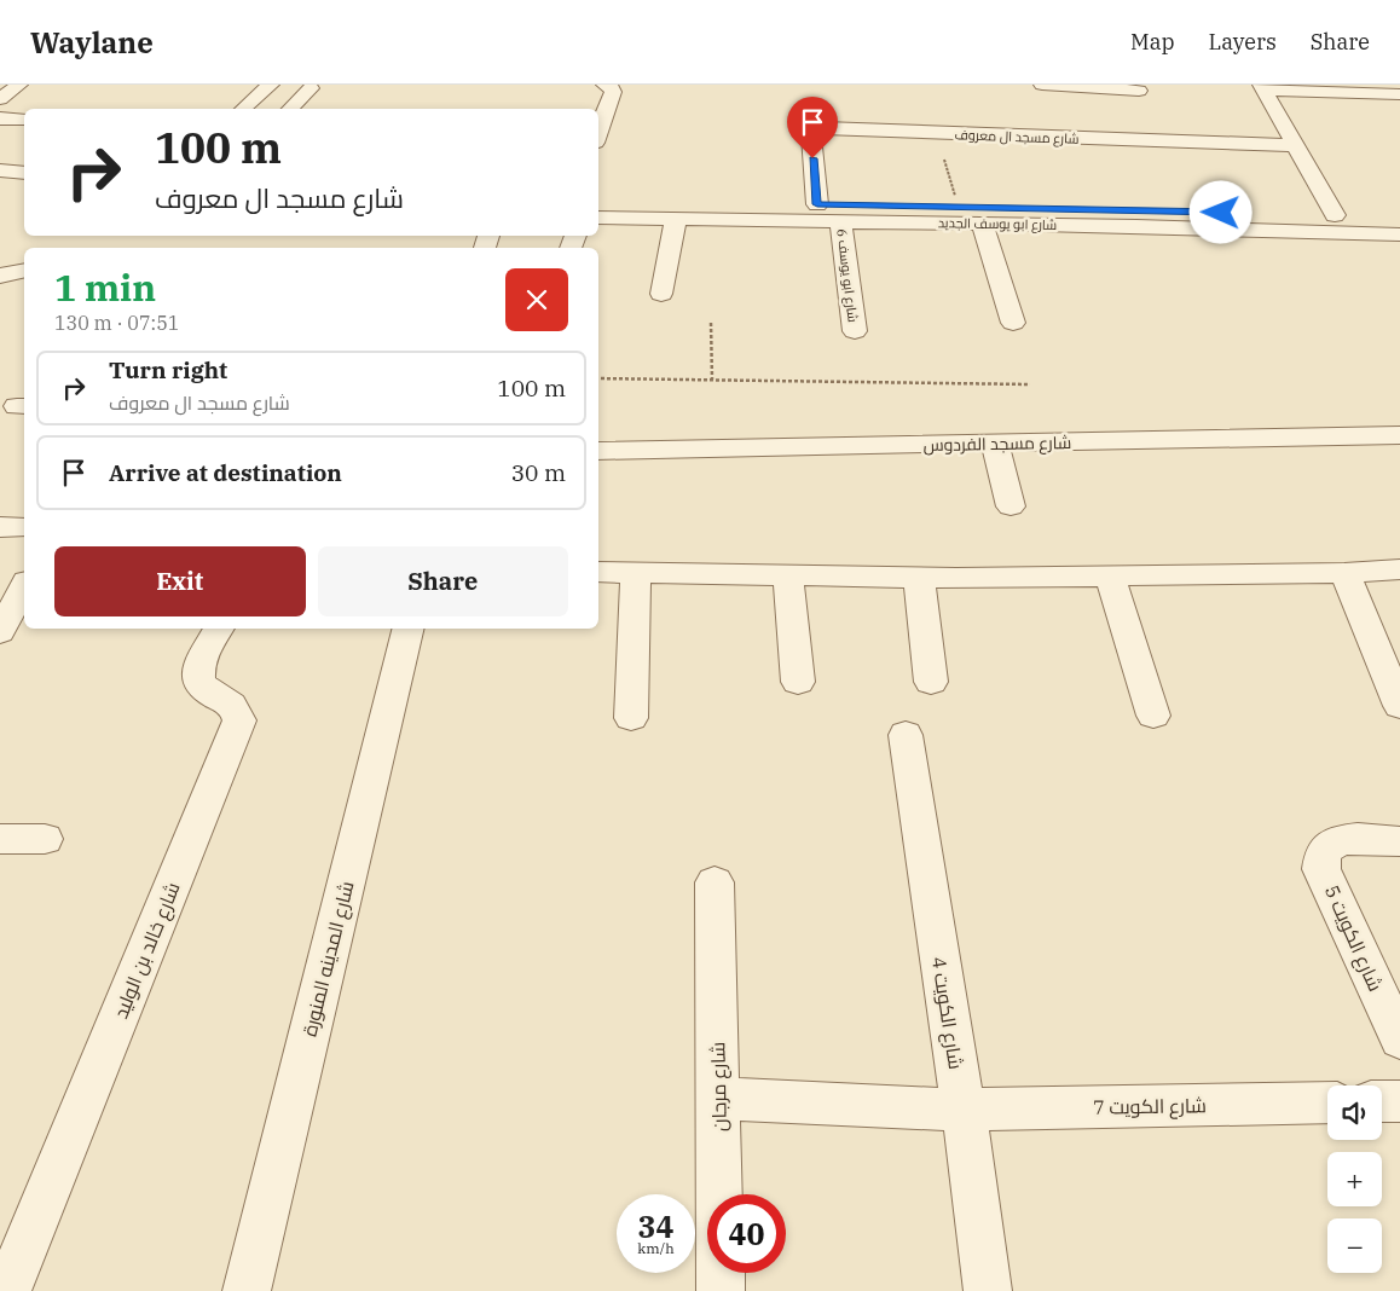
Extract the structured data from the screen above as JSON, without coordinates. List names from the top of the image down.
{
  "streets": {
    "street": [
      "شارع مسجد ال معروف",
      "شارع ابو يوسف الجديد",
      "شارع ابو يوسف 6",
      "شارع مسجد الفردوس",
      "شارع الكويت 5",
      "شارع خالد بن الوليد",
      "شارع المدينه المنورة",
      "شارع الكويت 4",
      "شارع مرجان",
      "شارع الكويت 7"
    ]
  },
  "crossings": [
    ["شارع مسجد ال معروف", "شارع ابو يوسف الجديد"],
    ["شارع ابو يوسف الجديد", "شارع ابو يوسف 6"],
    ["شارع الكويت 4", "شارع الكويت 7"],
    ["شارع مرجان", "شارع الكويت 7"]
  ],
  "page": {
    "header": "Waylane",
    "nav": ["Map", "Layers", "Share"],
    "turn": ["100 m", "شارع مسجد ال معروف"],
    "heading": ["1 min", "130 m · 07:51"],
    "list": [
      {
        "name": "Turn right",
        "note": "شارع مسجد ال معروف",
        "value": "100 m"
      },
      {
        "name": "Arrive at destination",
        "value": "30 m"
      }
    ],
    "buttons": ["Exit", "Share"],
    "map_buttons": ["+", "−"],
    "speed": "34 km/h",
    "limit": "40"
  }
}
